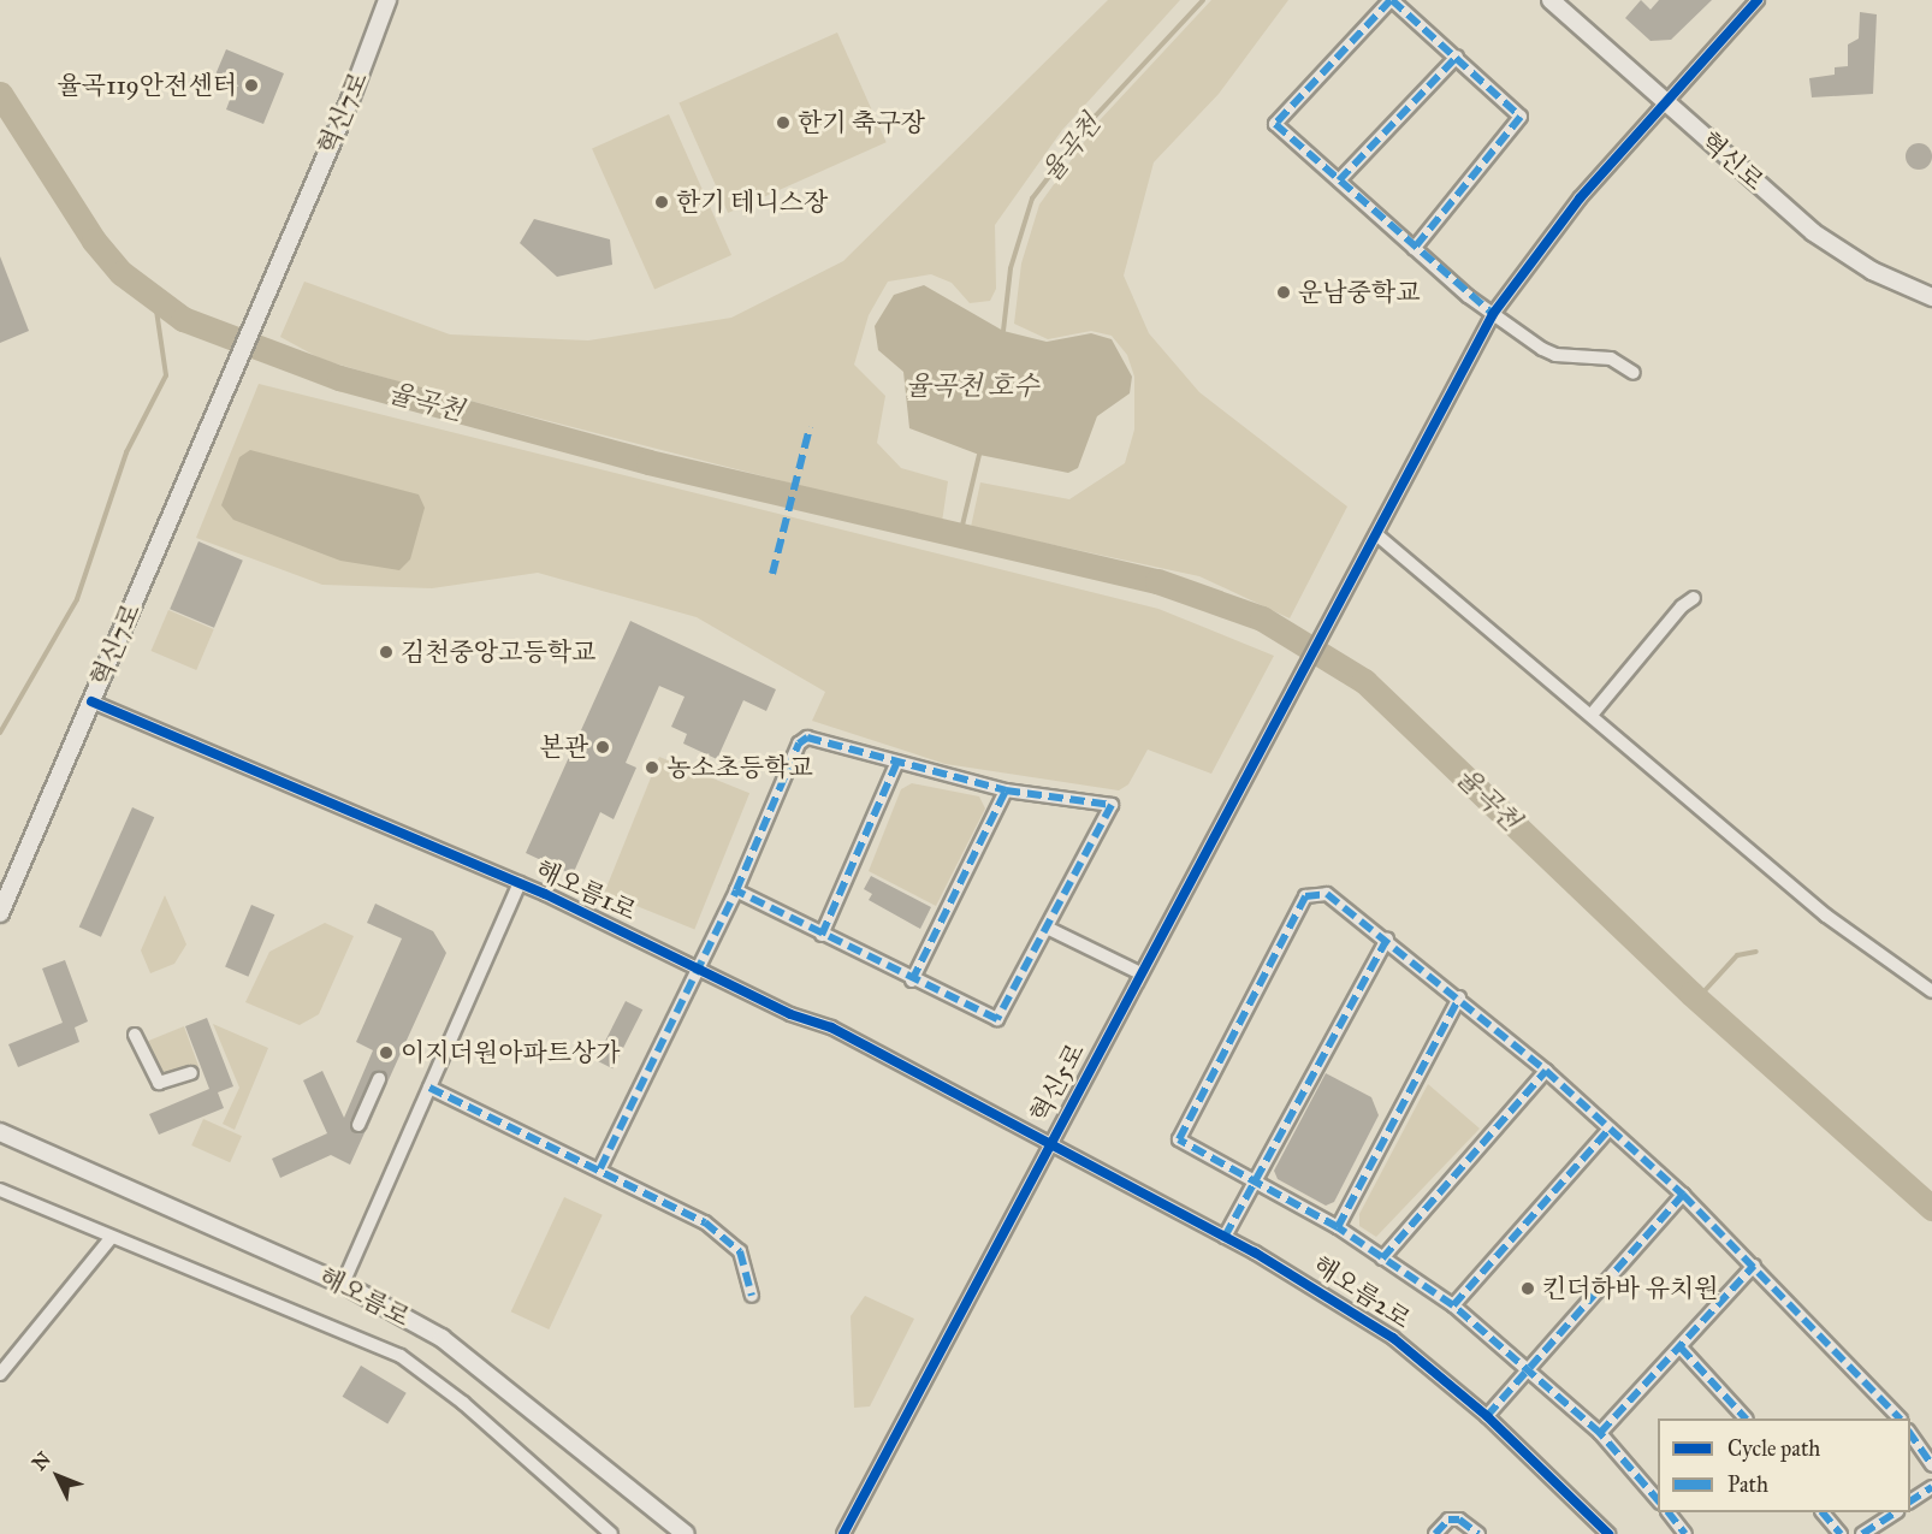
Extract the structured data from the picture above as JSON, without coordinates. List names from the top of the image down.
{
  "streets": {
    "street": [
      "혁신7로",
      "혁신로",
      "해오름1로",
      "혁신5로",
      "해오름2로",
      "해오름로"
    ]
  },
  "crossings": [
    ["혁신7로", "해오름1로"],
    ["혁신로", "혁신5로"],
    ["해오름1로", "혁신5로"],
    ["해오름1로", "해오름2로"],
    ["혁신5로", "해오름2로"]
  ],
  "water": ["율곡천", "율곡천 호수"],
  "places": [
    "율곡119안전센터",
    "한기 축구장",
    "한기 테니스장",
    "운남중학교",
    "김천중앙고등학교",
    "본관",
    "농소초등학교",
    "이지더원아파트상가",
    "킨더하바 유치원"
  ],
  "legend": ["Cycle path", "Path"],
  "north": "top left"
}
